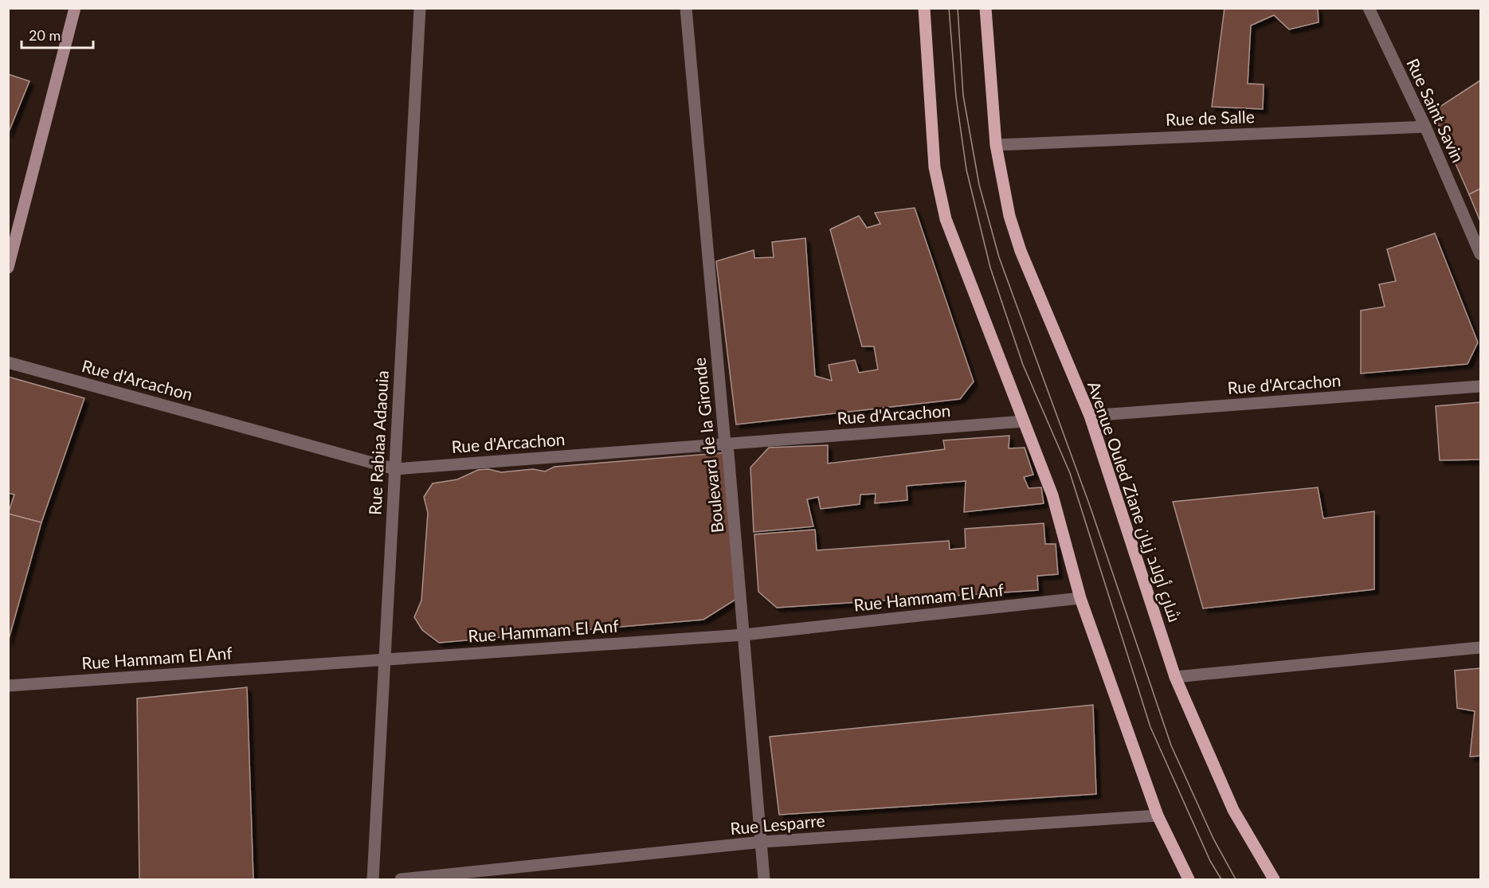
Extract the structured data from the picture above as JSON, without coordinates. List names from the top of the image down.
{
  "streets": {
    "main road": ["Avenue Ouled Ziane شارع أولاد زيان"],
    "street": [
      "Rue Saint Savin",
      "Rue de Salle",
      "Rue d'Arcachon",
      "Rue Rabiaa Adaouia",
      "Boulevard de la Gironde",
      "Rue Hammam El Anf",
      "Rue Lesparre"
    ]
  },
  "crossings": [
    ["Rue Saint Savin", "Rue de Salle"],
    ["Rue de Salle", "Avenue Ouled Ziane شارع أولاد زيان"],
    ["Rue d'Arcachon", "Rue Rabiaa Adaouia"],
    ["Rue d'Arcachon", "Boulevard de la Gironde"],
    ["Rue d'Arcachon", "Avenue Ouled Ziane شارع أولاد زيان"],
    ["Rue Rabiaa Adaouia", "Rue Hammam El Anf"],
    ["Boulevard de la Gironde", "Rue Hammam El Anf"],
    ["Boulevard de la Gironde", "Rue Lesparre"]
  ],
  "scale_bar": "20 m"
}
